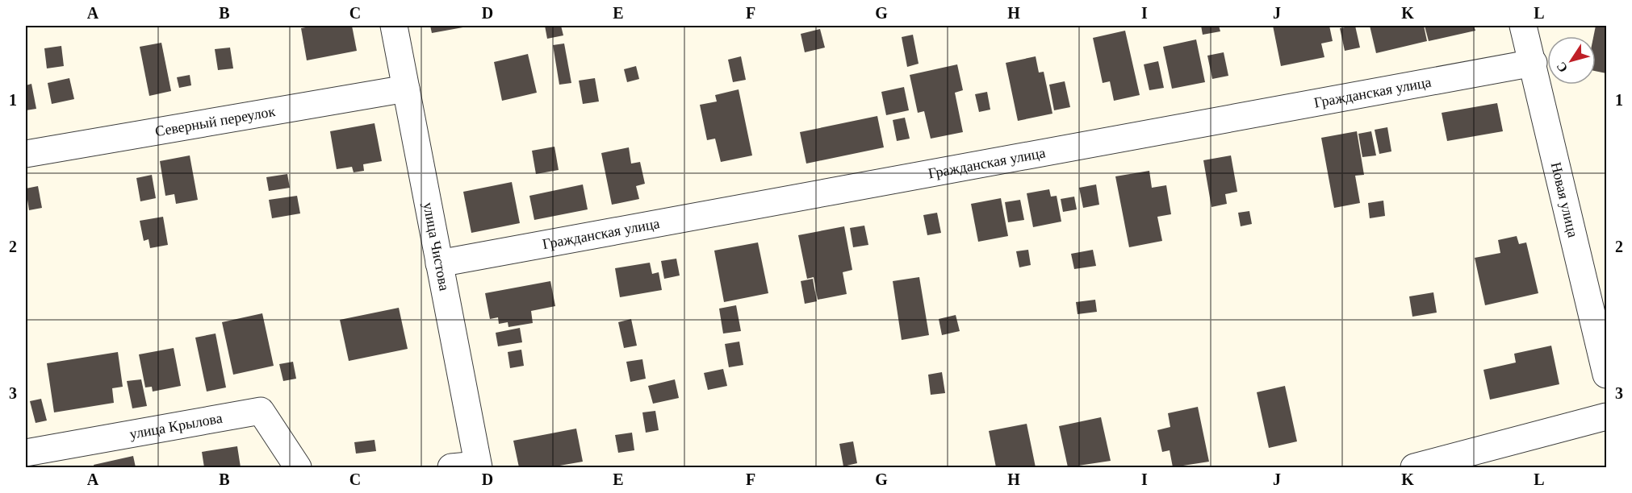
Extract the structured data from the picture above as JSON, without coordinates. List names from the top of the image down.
{
  "streets": {
    "street": [
      "Гражданская улица",
      "Северный переулок",
      "Новая улица",
      "улица Чистова",
      "улица Крылова"
    ]
  },
  "crossings": [
    ["Гражданская улица", "Новая улица"],
    ["Гражданская улица", "улица Чистова"],
    ["Северный переулок", "улица Чистова"]
  ],
  "north": "bottom left",
  "grid": {
    "columns": [
      "A",
      "B",
      "C",
      "D",
      "E",
      "F",
      "G",
      "H",
      "I",
      "J",
      "K",
      "L"
    ],
    "rows": ["1", "2", "3"]
  }
}
